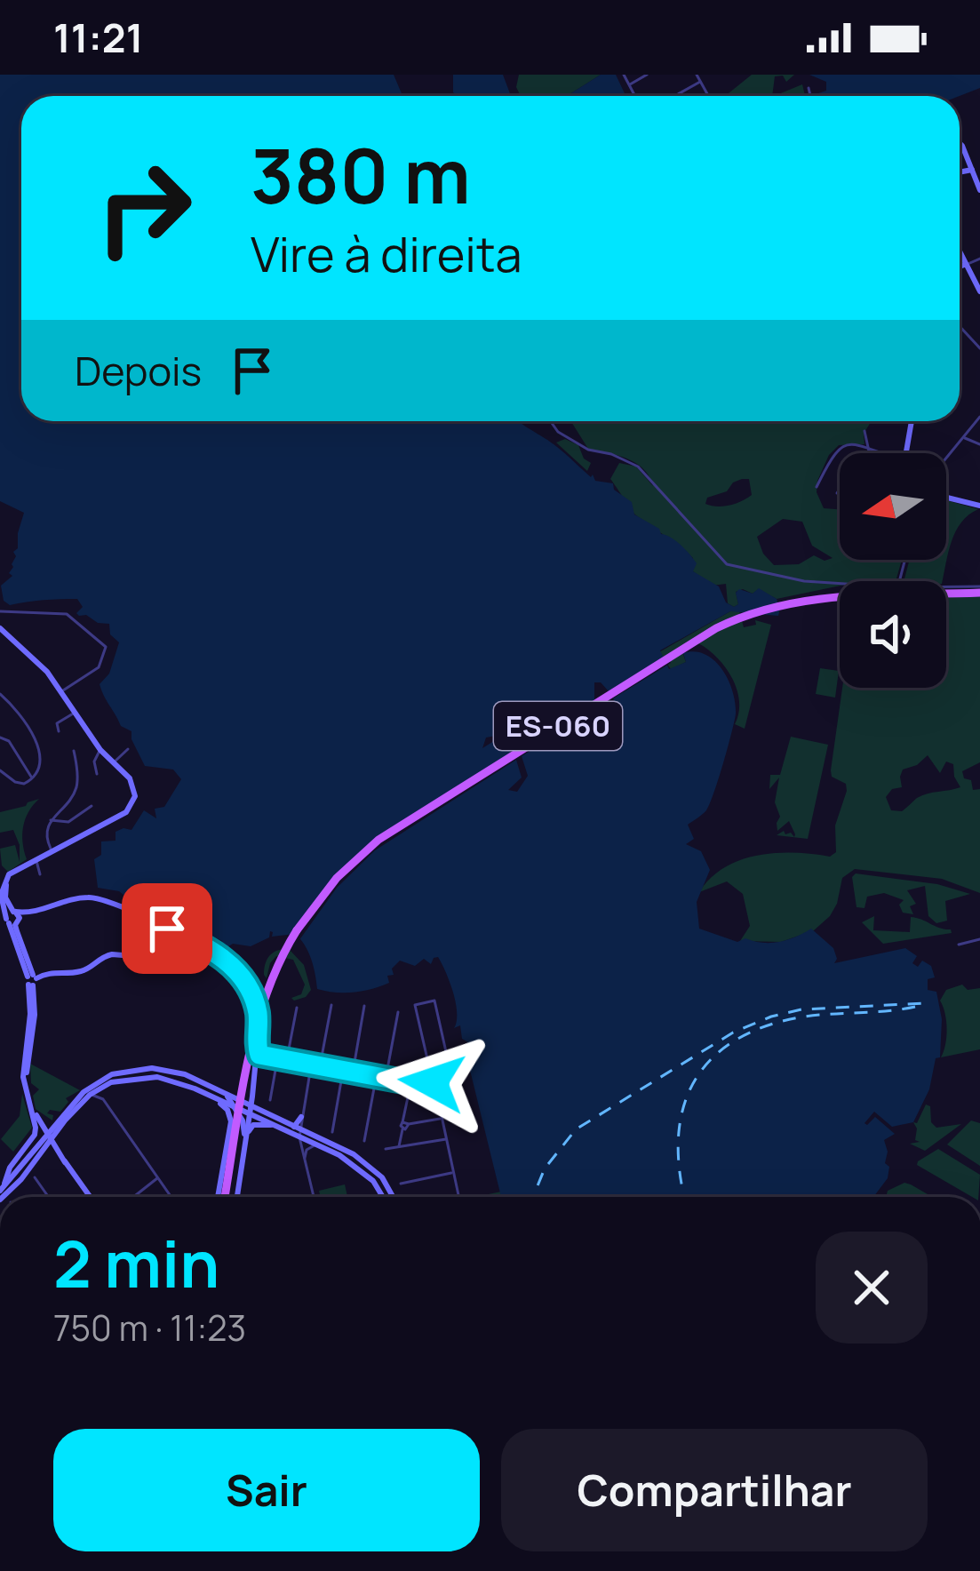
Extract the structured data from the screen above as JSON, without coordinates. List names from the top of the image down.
{
  "streets": {
    "main road": ["ES-060"]
  },
  "north": "left",
  "page": {
    "status": "11:21",
    "turn": ["380 m", "Vire à direita"],
    "then": "Depois",
    "heading": ["2 min", "750 m · 11:23"],
    "buttons": ["Sair", "Compartilhar"]
  }
}
